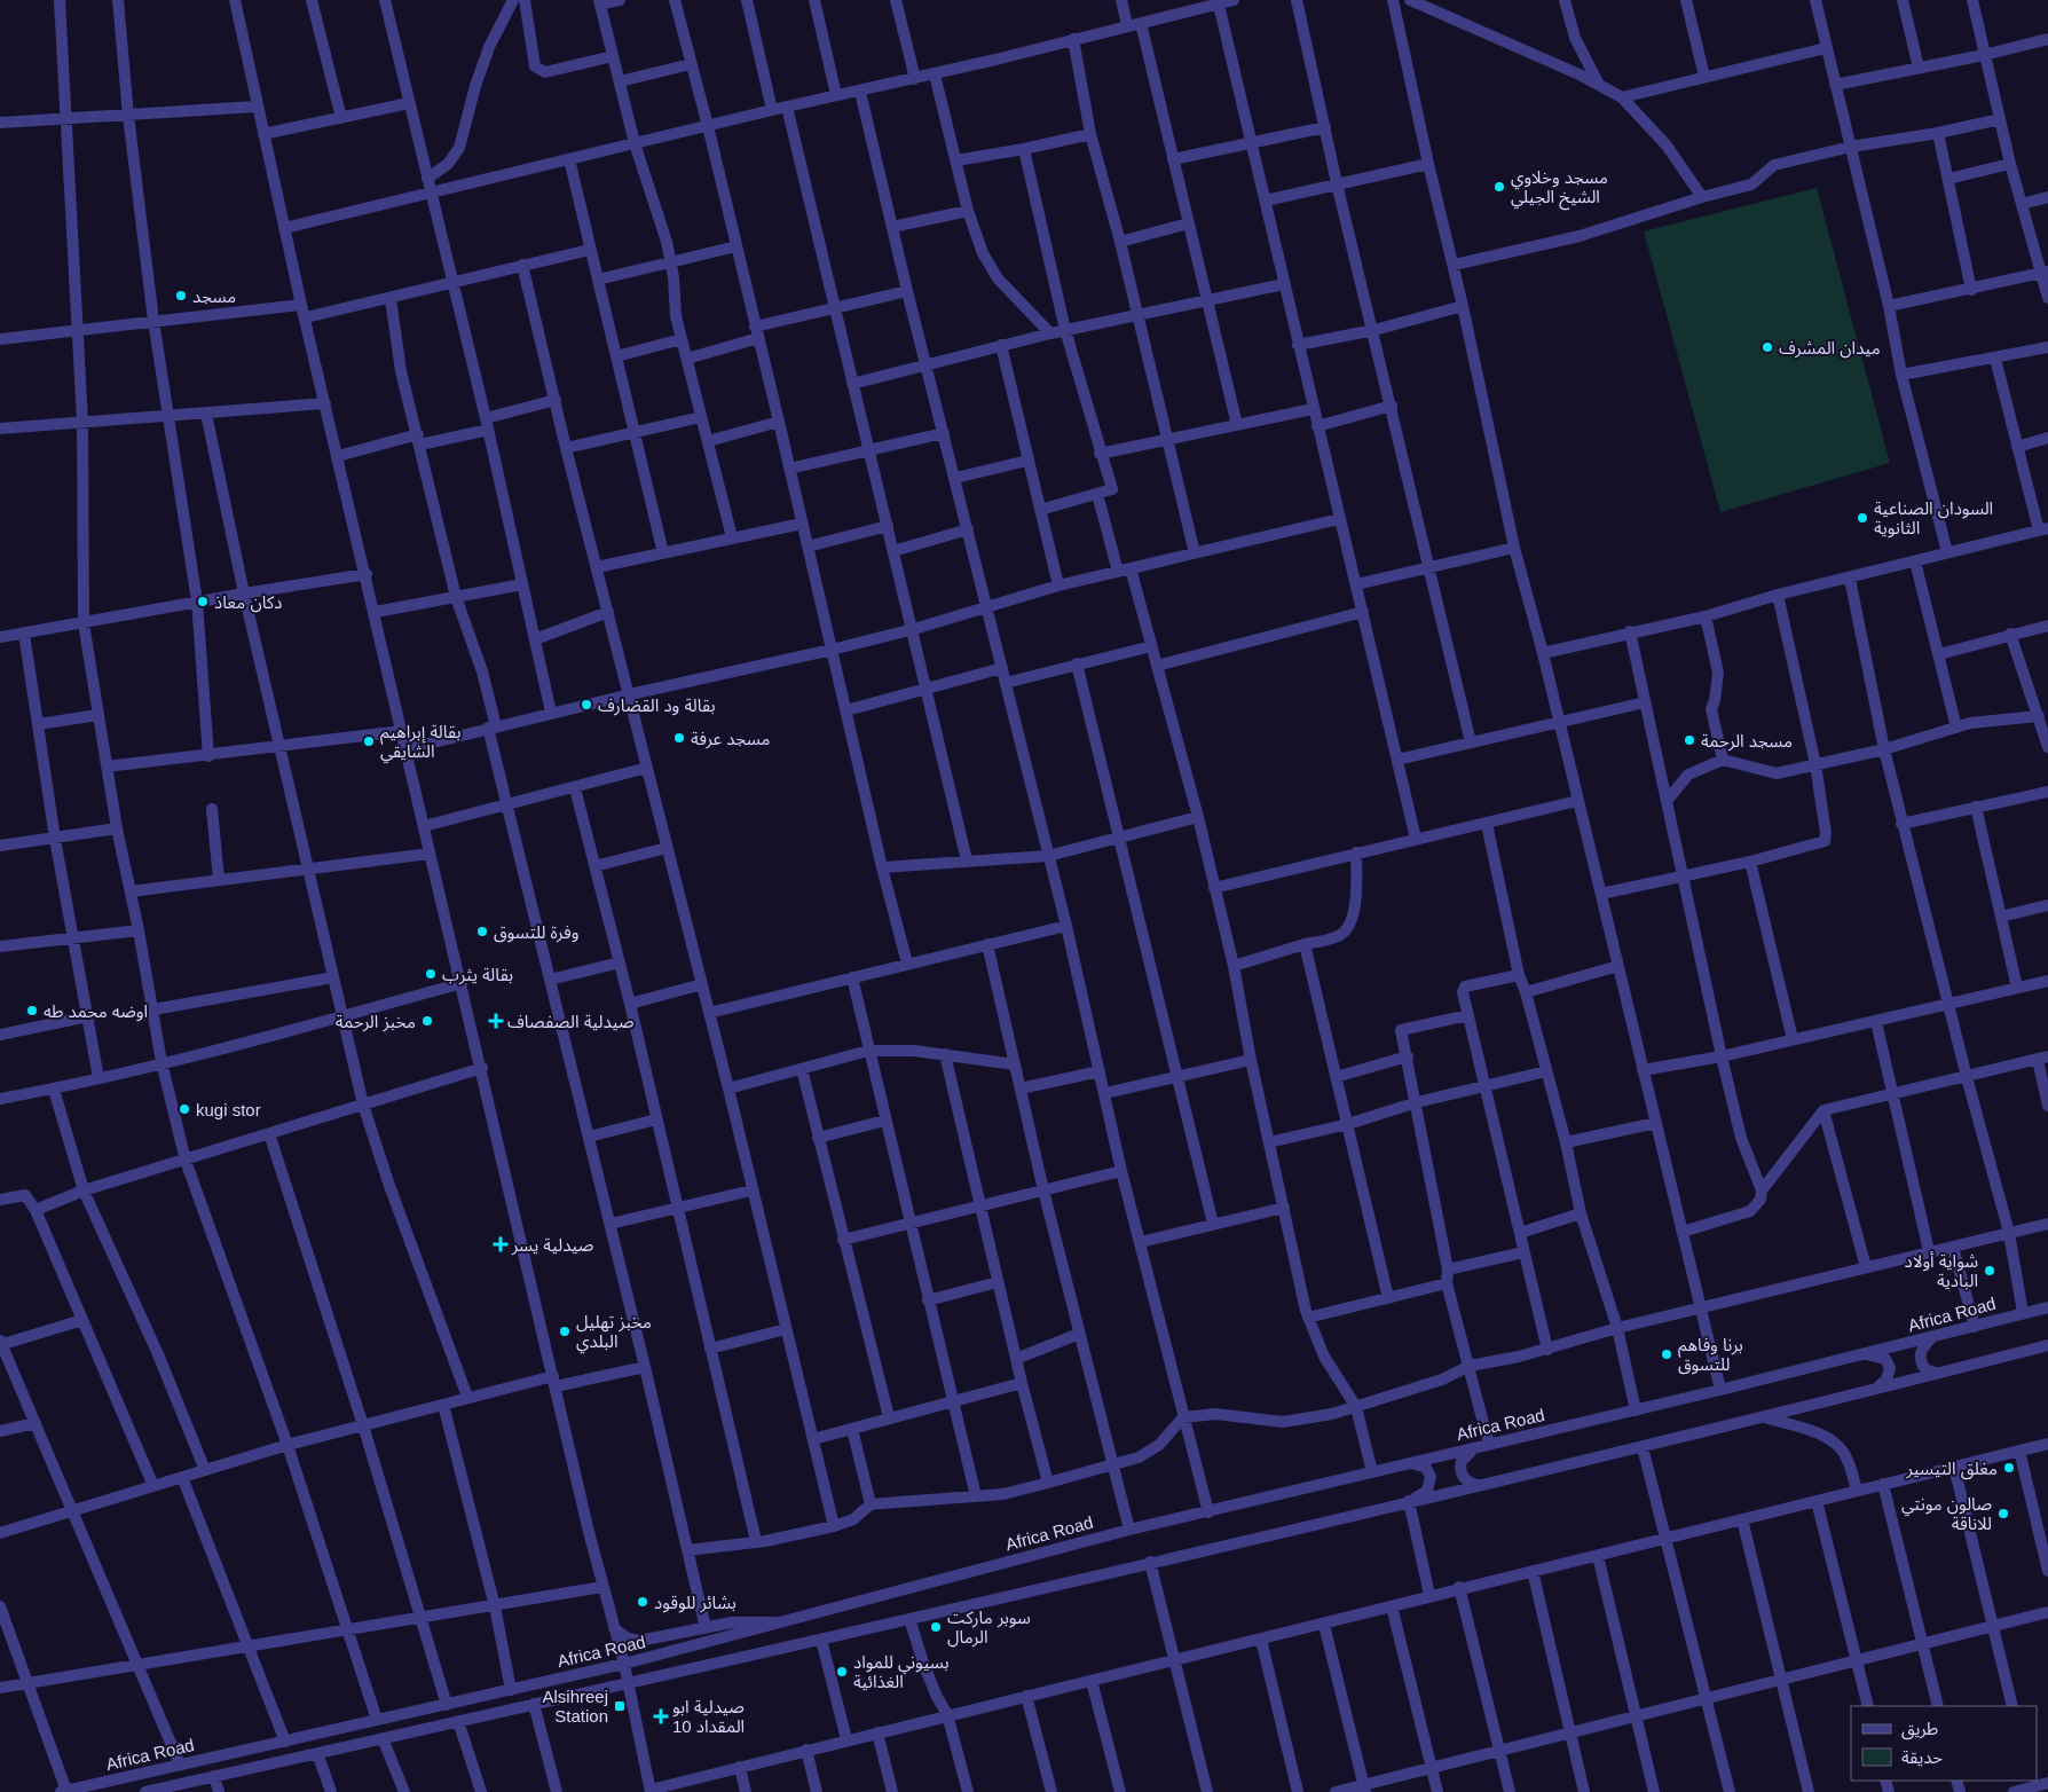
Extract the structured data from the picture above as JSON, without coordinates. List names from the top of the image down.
{
  "streets": {
    "street": ["Africa Road"]
  },
  "places": {
    "other": [
      "مسجد وخلاوي الشيخ الجيلي",
      "مسجد",
      "ميدان المشرف",
      "السودان الصناعية الثانوية",
      "دكان معاذ",
      "بقالة ود القضارف",
      "مسجد عرفة",
      "مسجد الرحمة",
      "بقالة إبراهيم الشايقي",
      "وفرة للتسوق",
      "بقالة يثرب",
      "اوضه محمد طه",
      "مخبز الرحمة",
      "kugi stor",
      "شواية أولاد البادية",
      "مخبز تهليل البلدي",
      "برنا وفاهم للتسوق",
      "مغلق التيسير",
      "صالون مونتي للاناقة",
      "بشائر للوقود",
      "سوبر ماركت الرمال",
      "بسيوني للمواد الغذائية"
    ],
    "health": ["صيدلية الصفصاف", "صيدلية يسر", "صيدلية ابو المقداد 10"],
    "transit": ["Alsihreej Station"]
  },
  "legend": ["طريق", "حديقة"]
}
